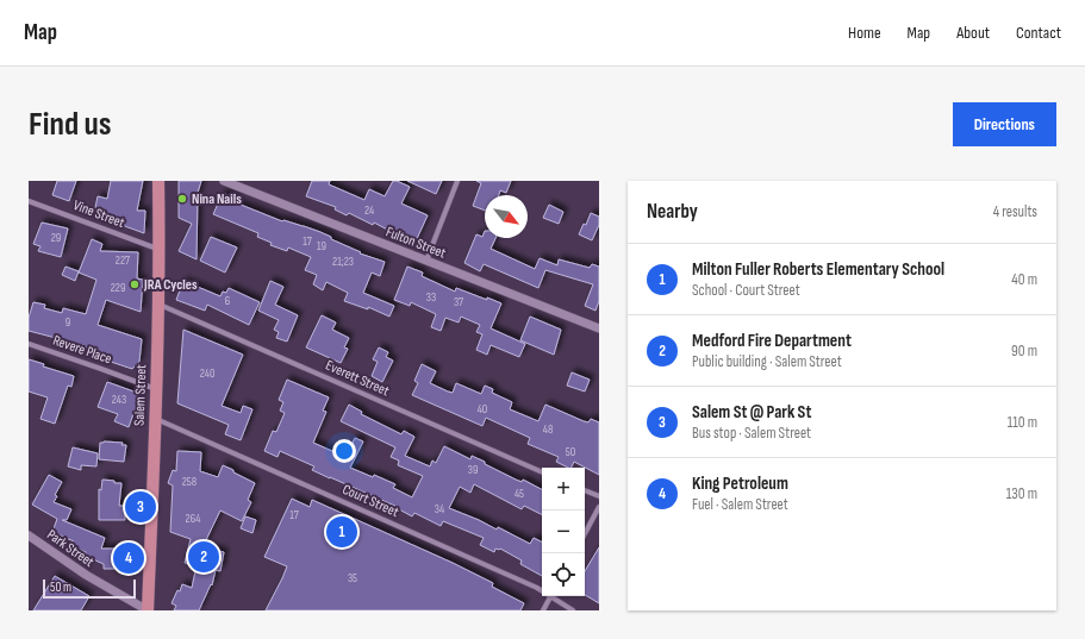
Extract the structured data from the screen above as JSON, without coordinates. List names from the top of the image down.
{
  "streets": {
    "main road": ["Salem Street"],
    "street": [
      "Vine Street",
      "Fulton Street",
      "Revere Place",
      "Everett Street",
      "Court Street",
      "Park Street"
    ]
  },
  "crossings": [
    ["Vine Street", "Salem Street"],
    ["Revere Place", "Salem Street"],
    ["Everett Street", "Salem Street"],
    ["Salem Street", "Court Street"],
    ["Salem Street", "Park Street"]
  ],
  "places": ["Nina Nails", "JRA Cycles"],
  "house_numbers": [
    "24",
    "29",
    "17",
    "19",
    "227",
    "21;23",
    "229",
    "33",
    "6",
    "37",
    "9",
    "240",
    "243",
    "40",
    "48",
    "50",
    "39",
    "258",
    "45",
    "34",
    "17",
    "264",
    "35"
  ],
  "scale_bar": "50 m",
  "north": "bottom right",
  "page": {
    "header": "Map",
    "nav": [
      "Home",
      "Map",
      "About",
      "Contact"
    ],
    "buttons": "Directions",
    "title": "Find us",
    "heading": ["Nearby", "4 results"],
    "list": [
      {
        "mark": "1",
        "name": "Milton Fuller Roberts Elementary School",
        "note": "School · Court Street",
        "value": "40 m"
      },
      {
        "mark": "2",
        "name": "Medford Fire Department",
        "note": "Public building · Salem Street",
        "value": "90 m"
      },
      {
        "mark": "3",
        "name": "Salem St @ Park St",
        "note": "Bus stop · Salem Street",
        "value": "110 m"
      },
      {
        "mark": "4",
        "name": "King Petroleum",
        "note": "Fuel · Salem Street",
        "value": "130 m"
      }
    ],
    "map_buttons": ["+", "−"],
    "pins": [
      "3",
      "1",
      "2",
      "4"
    ],
    "scale": "50 m"
  }
}
